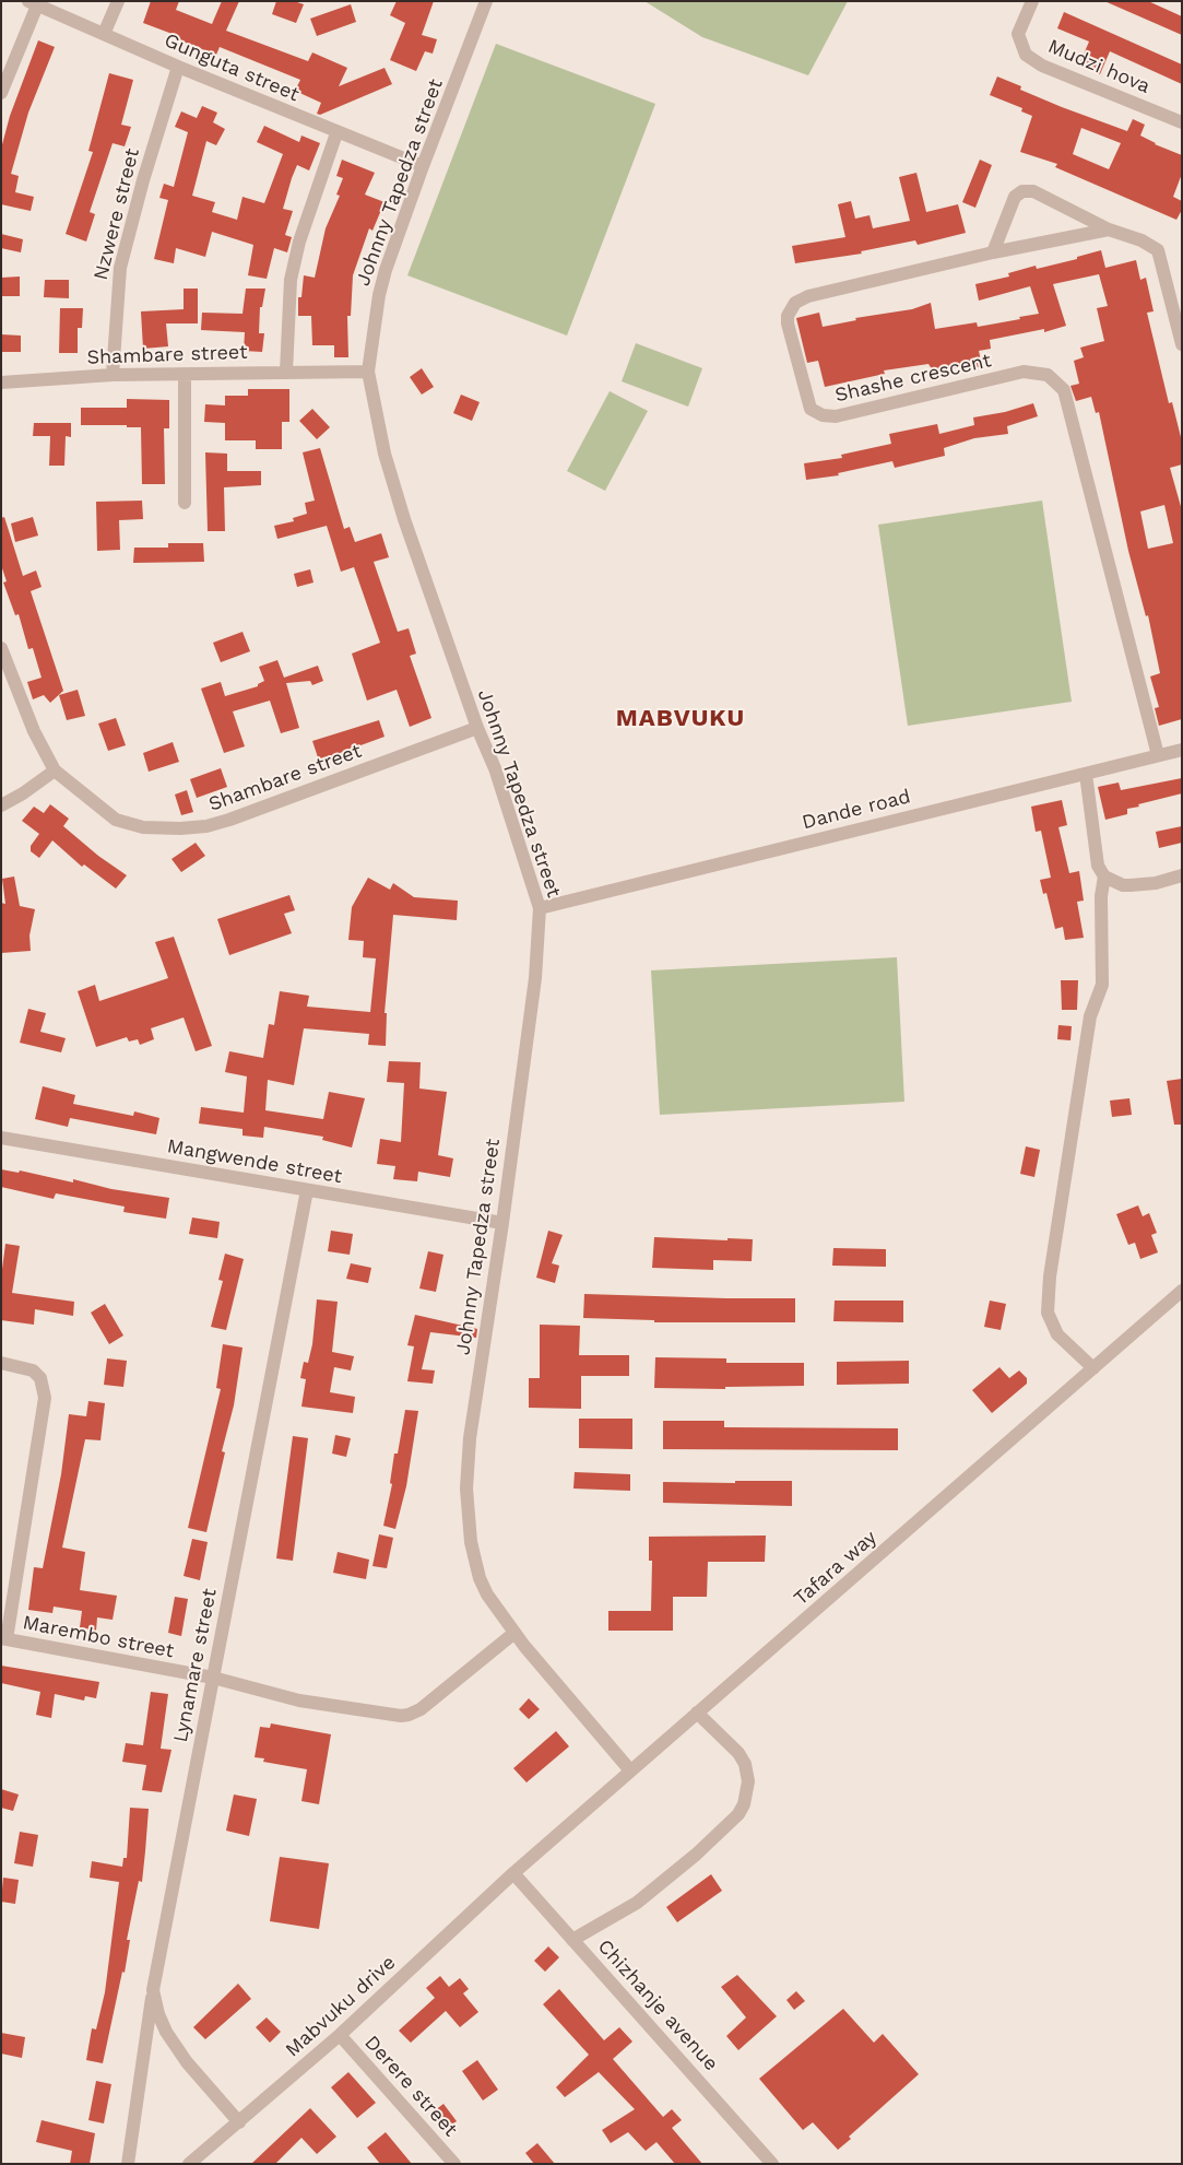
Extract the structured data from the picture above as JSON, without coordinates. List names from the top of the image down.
{
  "streets": {
    "street": [
      "Mudzi hova",
      "Gunguta street",
      "Johnny Tapedza street",
      "Nzwere street",
      "Shambare street",
      "Shashe crescent",
      "Dande road",
      "Mangwende street",
      "Tafara way",
      "Marembo street",
      "Lynamare street",
      "Chizhanje avenue",
      "Mabvuku drive",
      "Derere street"
    ]
  },
  "crossings": [
    ["Gunguta street", "Johnny Tapedza street"],
    ["Gunguta street", "Nzwere street"],
    ["Johnny Tapedza street", "Shambare street"],
    ["Johnny Tapedza street", "Dande road"],
    ["Johnny Tapedza street", "Mangwende street"],
    ["Johnny Tapedza street", "Tafara way"],
    ["Johnny Tapedza street", "Marembo street"],
    ["Nzwere street", "Shambare street"],
    ["Shashe crescent", "Dande road"],
    ["Mangwende street", "Lynamare street"],
    ["Tafara way", "Chizhanje avenue"],
    ["Tafara way", "Mabvuku drive"],
    ["Marembo street", "Lynamare street"],
    ["Lynamare street", "Mabvuku drive"],
    ["Chizhanje avenue", "Mabvuku drive"],
    ["Mabvuku drive", "Derere street"]
  ],
  "districts": ["MABVUKU"]
}
